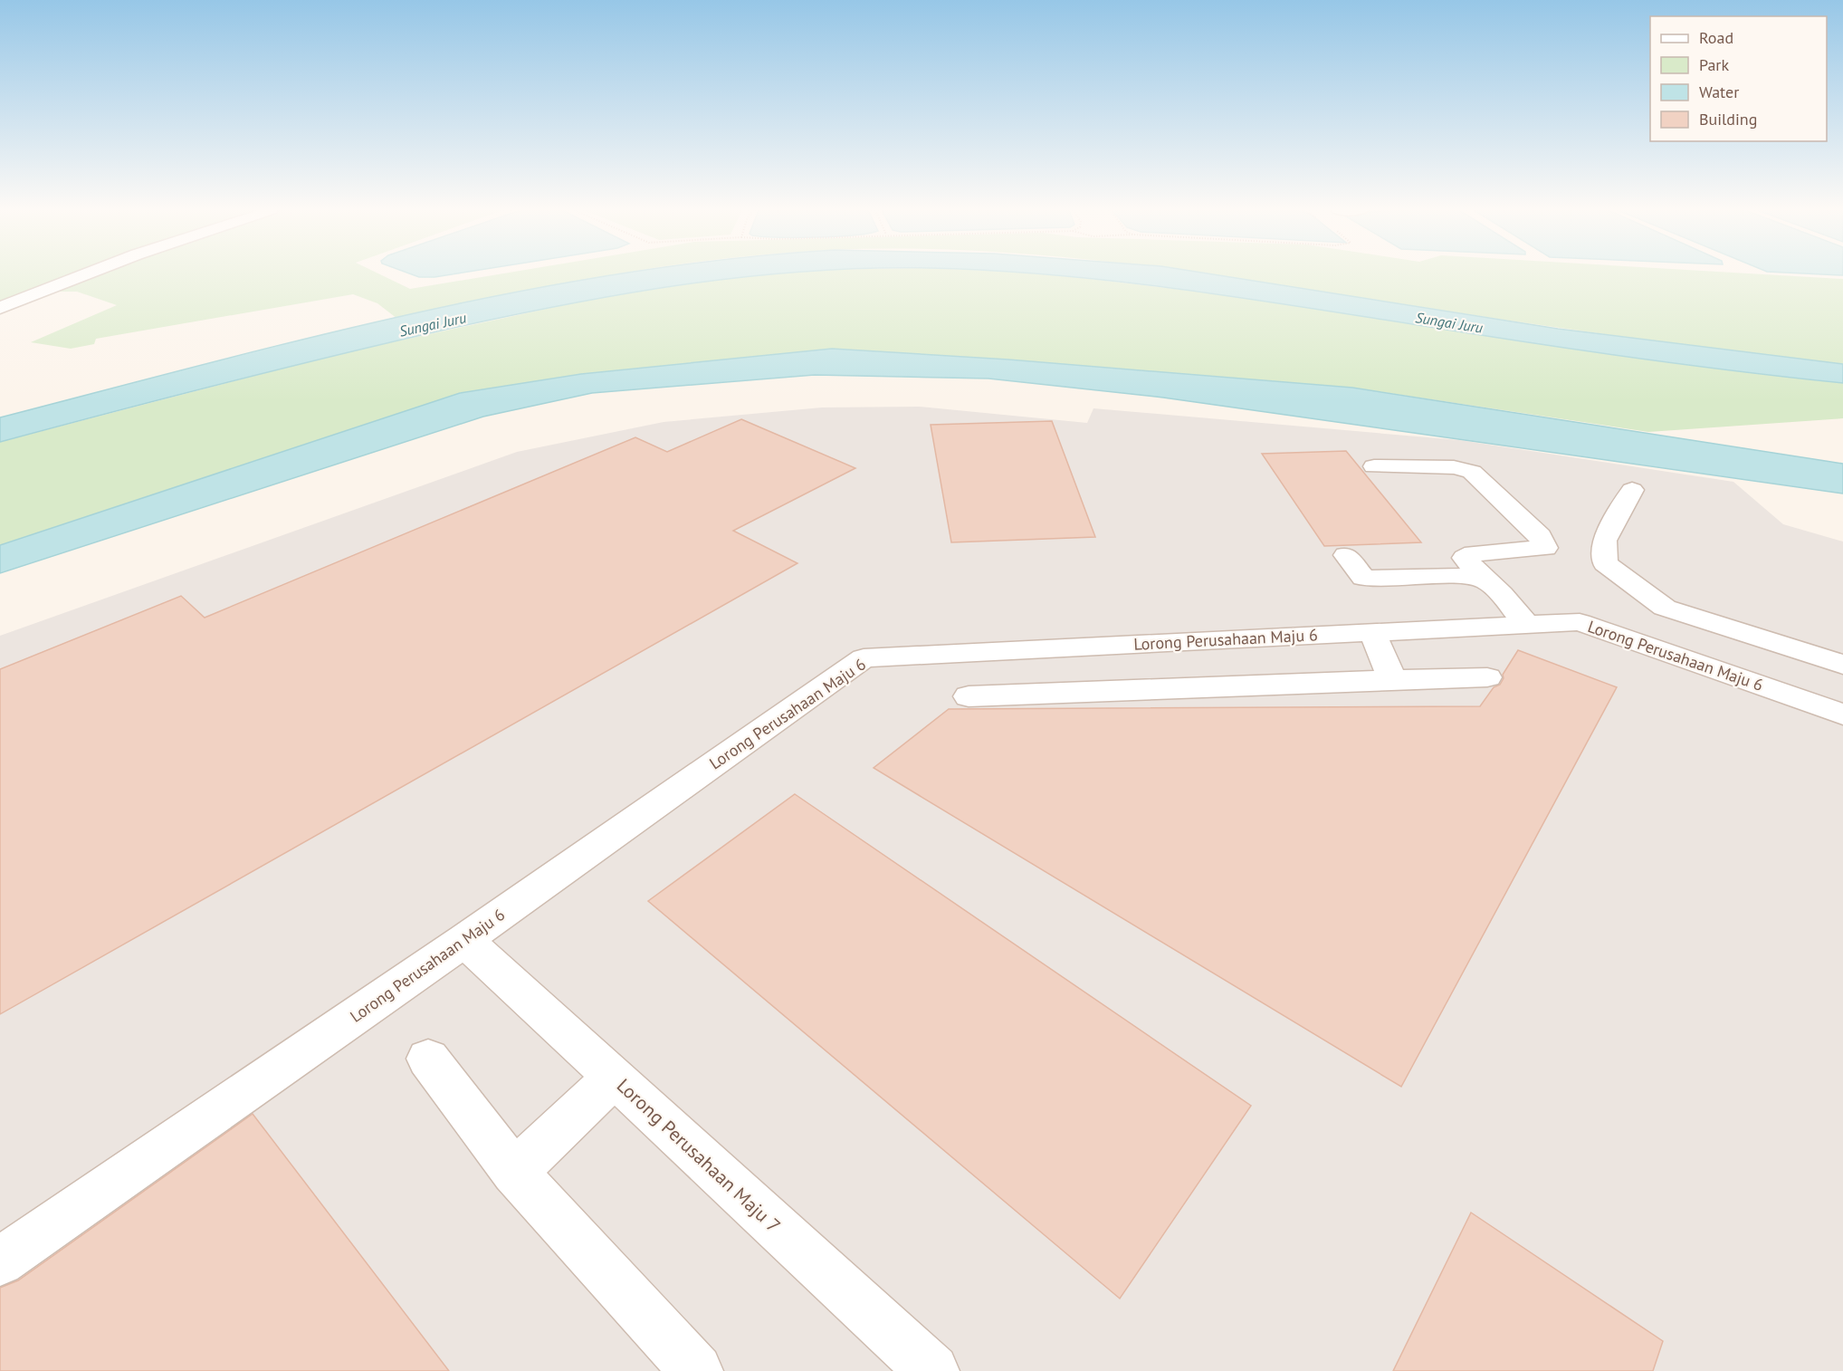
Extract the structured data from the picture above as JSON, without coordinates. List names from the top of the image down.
{
  "streets": {
    "street": ["Lorong Perusahaan Maju 6", "Lorong Perusahaan Maju 7"]
  },
  "crossings": [
    ["Lorong Perusahaan Maju 6", "Lorong Perusahaan Maju 7"]
  ],
  "water": ["Sungai Juru"],
  "legend": [
    "Road",
    "Park",
    "Water",
    "Building"
  ]
}
